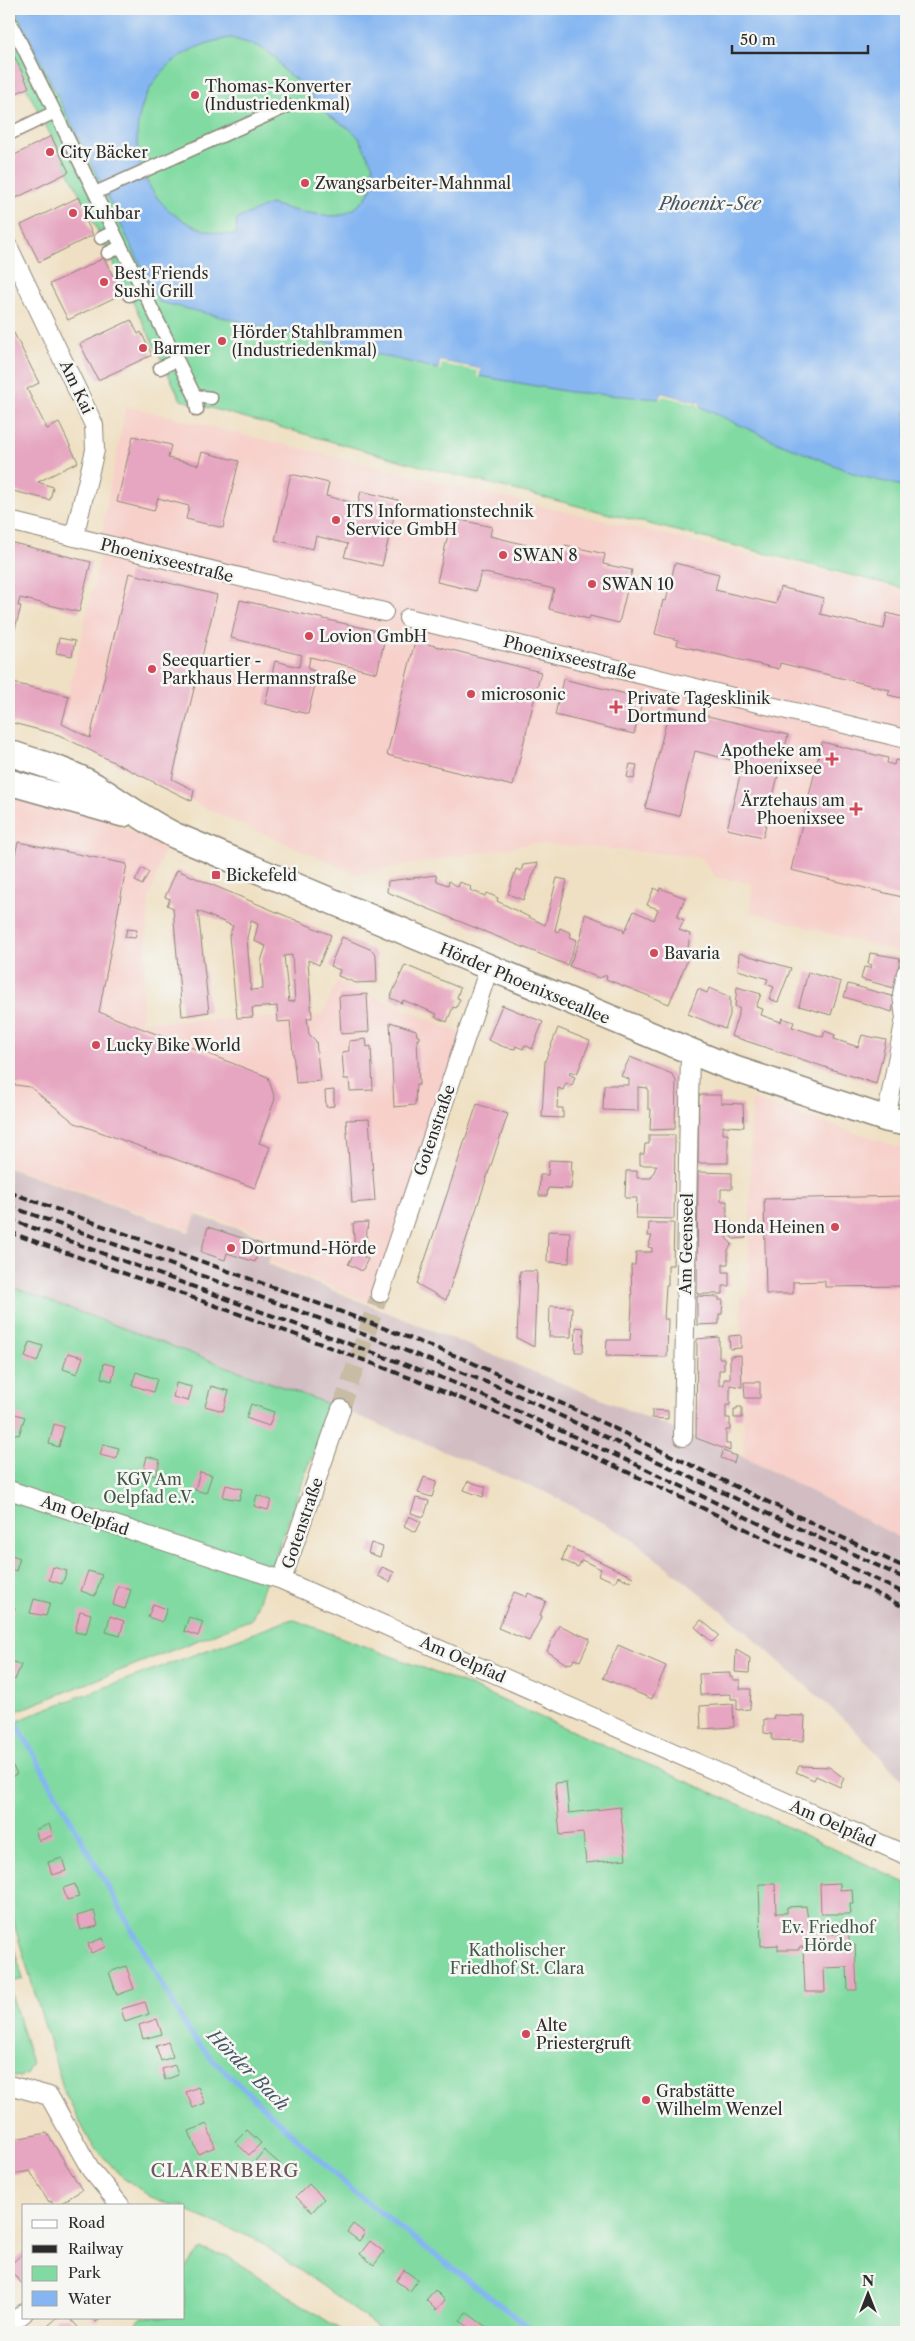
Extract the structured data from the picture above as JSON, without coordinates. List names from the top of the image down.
{
  "streets": {
    "main road": ["Hörder Phoenixseeallee"],
    "street": [
      "Am Kai",
      "Phoenixseestraße",
      "Gotenstraße",
      "Am Geenseel",
      "Am Oelpfad"
    ]
  },
  "crossings": [
    ["Am Kai", "Phoenixseestraße"],
    ["Hörder Phoenixseeallee", "Gotenstraße"],
    ["Hörder Phoenixseeallee", "Am Geenseel"],
    ["Gotenstraße", "Am Oelpfad"]
  ],
  "districts": ["CLARENBERG"],
  "water": ["Phoenix-See", "Hörder Bach"],
  "parks": ["KGV Am Oelpfad e.V.", "Ev. Friedhof Hörde", "Katholischer Friedhof St. Clara"],
  "places": {
    "other": [
      "Thomas-Konverter (Industriedenkmal)",
      "City Bäcker",
      "Zwangsarbeiter-Mahnmal",
      "Kuhbar",
      "Best Friends Sushi Grill",
      "Hörder Stahlbrammen (Industriedenkmal)",
      "Barmer",
      "ITS Informationstechnik Service GmbH",
      "SWAN 8",
      "SWAN 10",
      "Lovion GmbH",
      "Seequartier - Parkhaus Hermannstraße",
      "microsonic",
      "Bavaria",
      "Lucky Bike World",
      "Honda Heinen",
      "Dortmund-Hörde",
      "Alte Priestergruft",
      "Grabstätte Wilhelm Wenzel"
    ],
    "health": ["Private Tagesklinik Dortmund", "Apotheke am Phoenixsee", "Ärztehaus am Phoenixsee"],
    "transit": ["Bickefeld"]
  },
  "legend": [
    "Road",
    "Railway",
    "Park",
    "Water"
  ],
  "scale_bar": "50 m",
  "north": "top"
}
